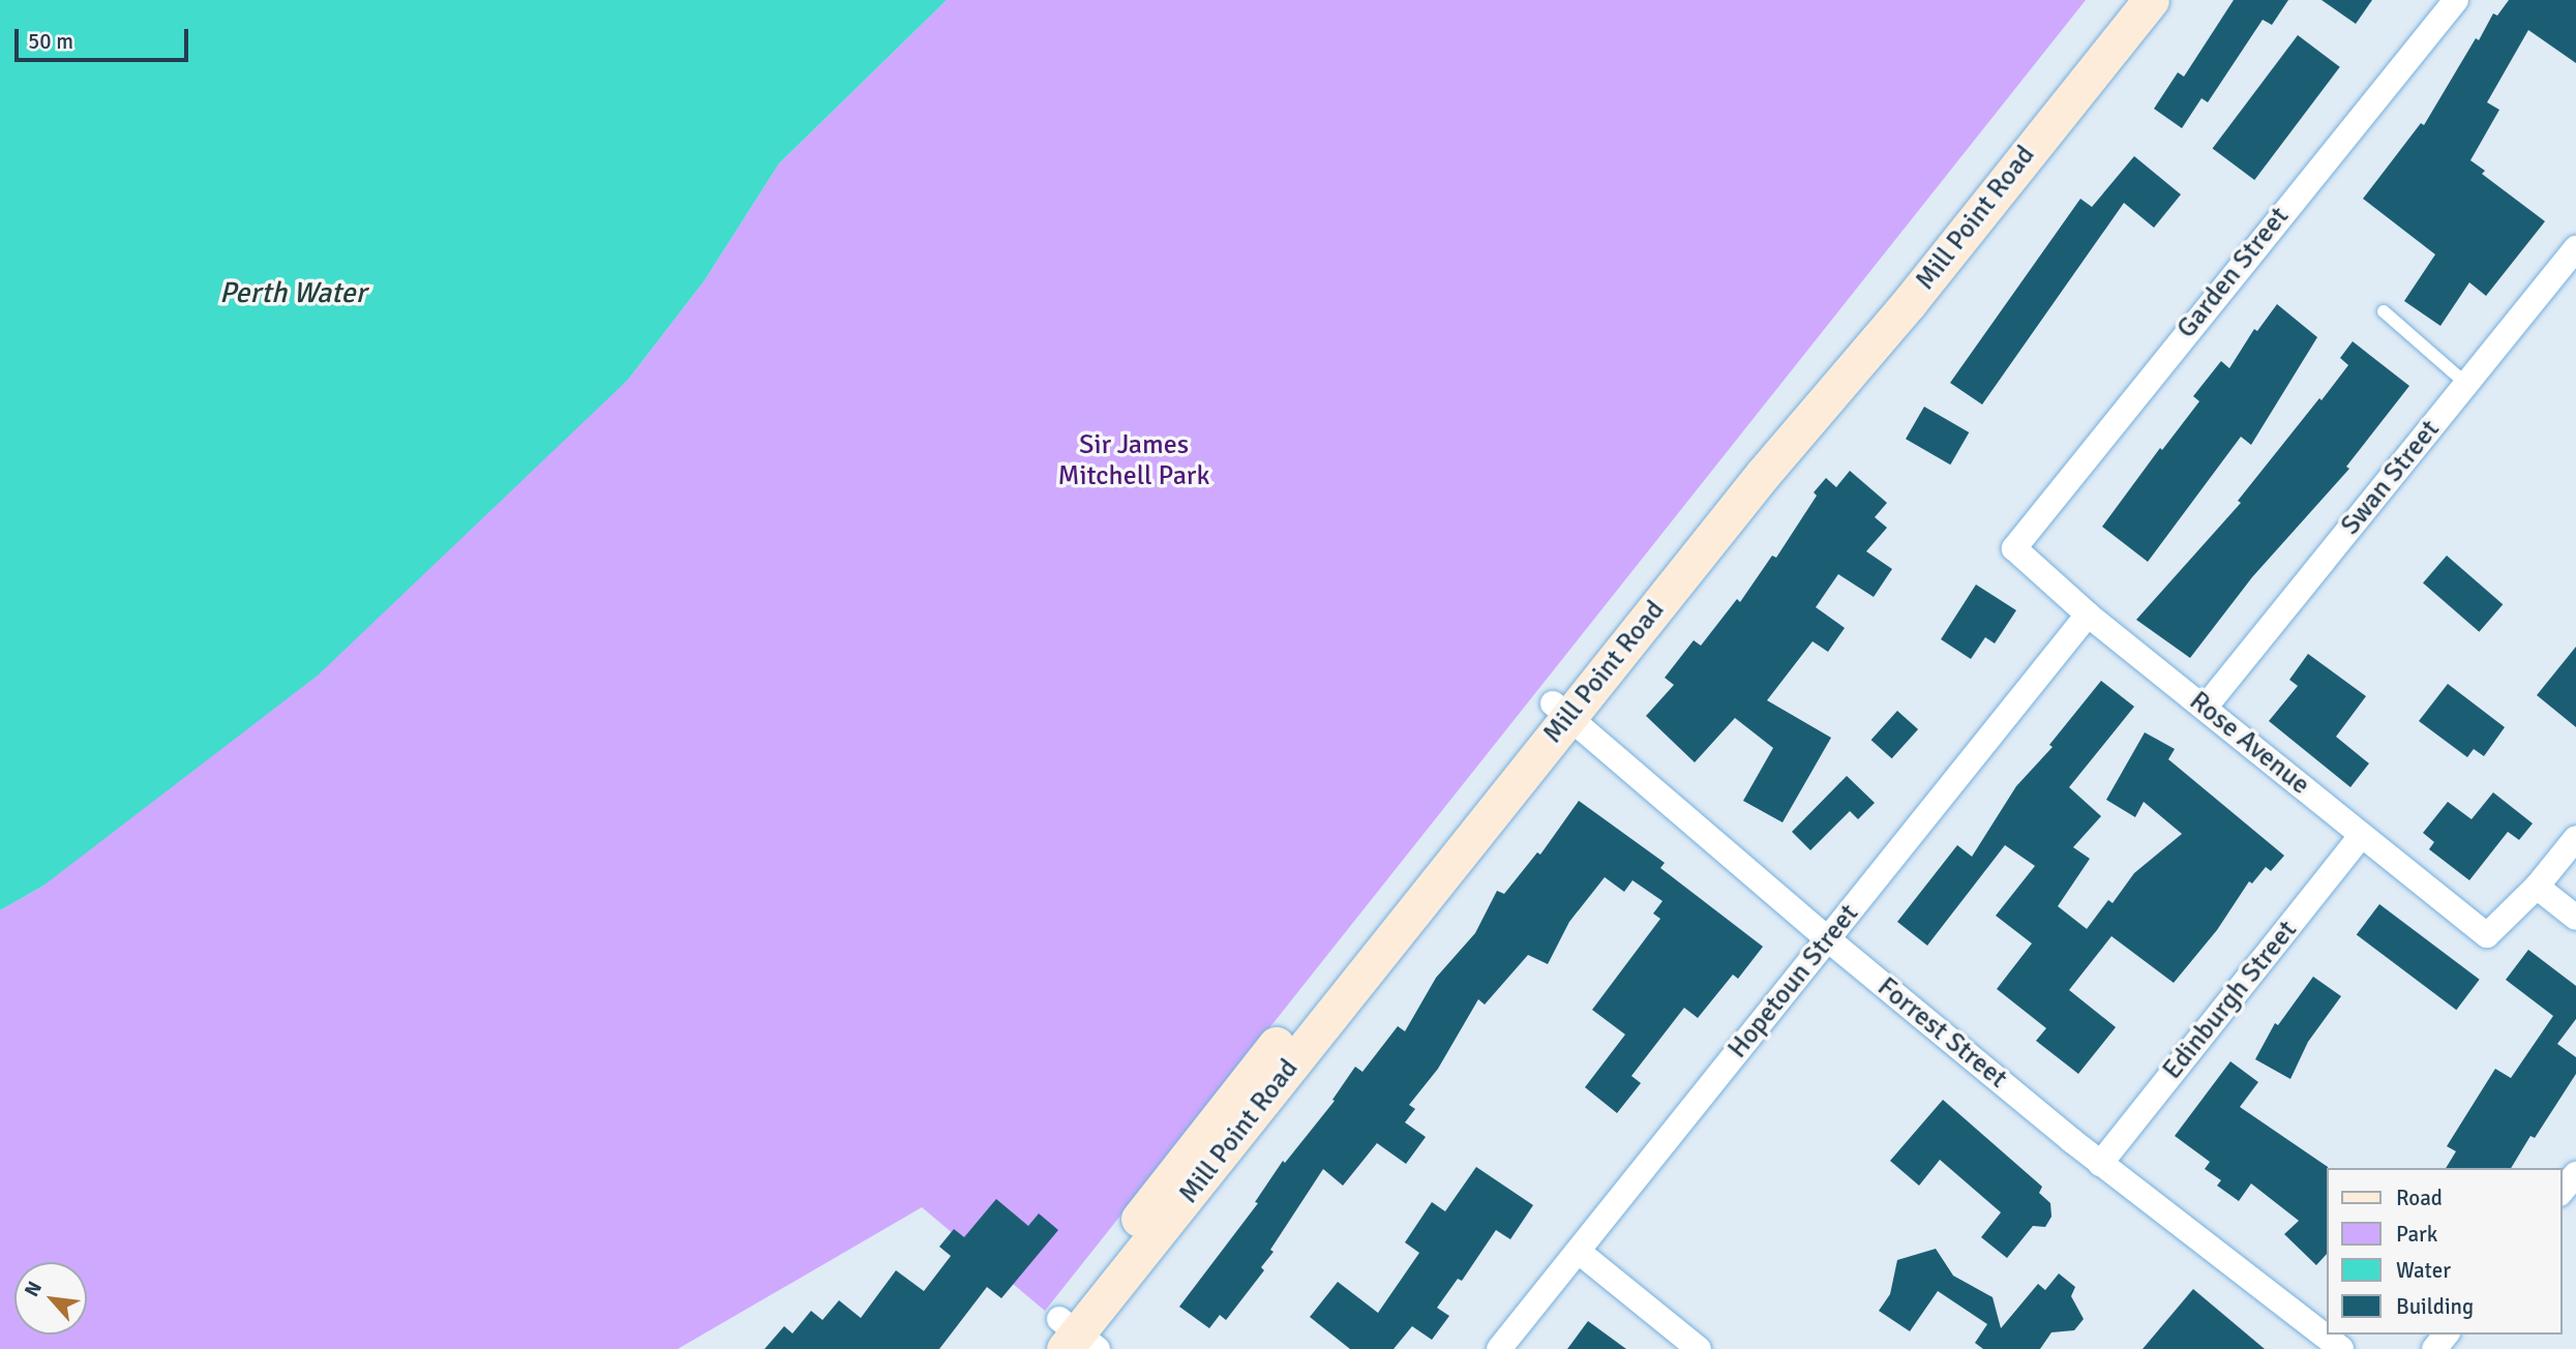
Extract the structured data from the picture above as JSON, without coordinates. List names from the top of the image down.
{
  "streets": {
    "main road": ["Mill Point Road"],
    "street": [
      "Garden Street",
      "Swan Street",
      "Rose Avenue",
      "Hopetoun Street",
      "Edinburgh Street",
      "Forrest Street"
    ]
  },
  "crossings": [
    ["Mill Point Road", "Forrest Street"],
    ["Garden Street", "Rose Avenue"],
    ["Swan Street", "Rose Avenue"],
    ["Rose Avenue", "Hopetoun Street"],
    ["Rose Avenue", "Edinburgh Street"],
    ["Hopetoun Street", "Forrest Street"],
    ["Edinburgh Street", "Forrest Street"]
  ],
  "water": ["Perth Water"],
  "parks": ["Sir James Mitchell Park"],
  "legend": [
    "Road",
    "Park",
    "Water",
    "Building"
  ],
  "scale_bar": "50 m",
  "north": "top left"
}
